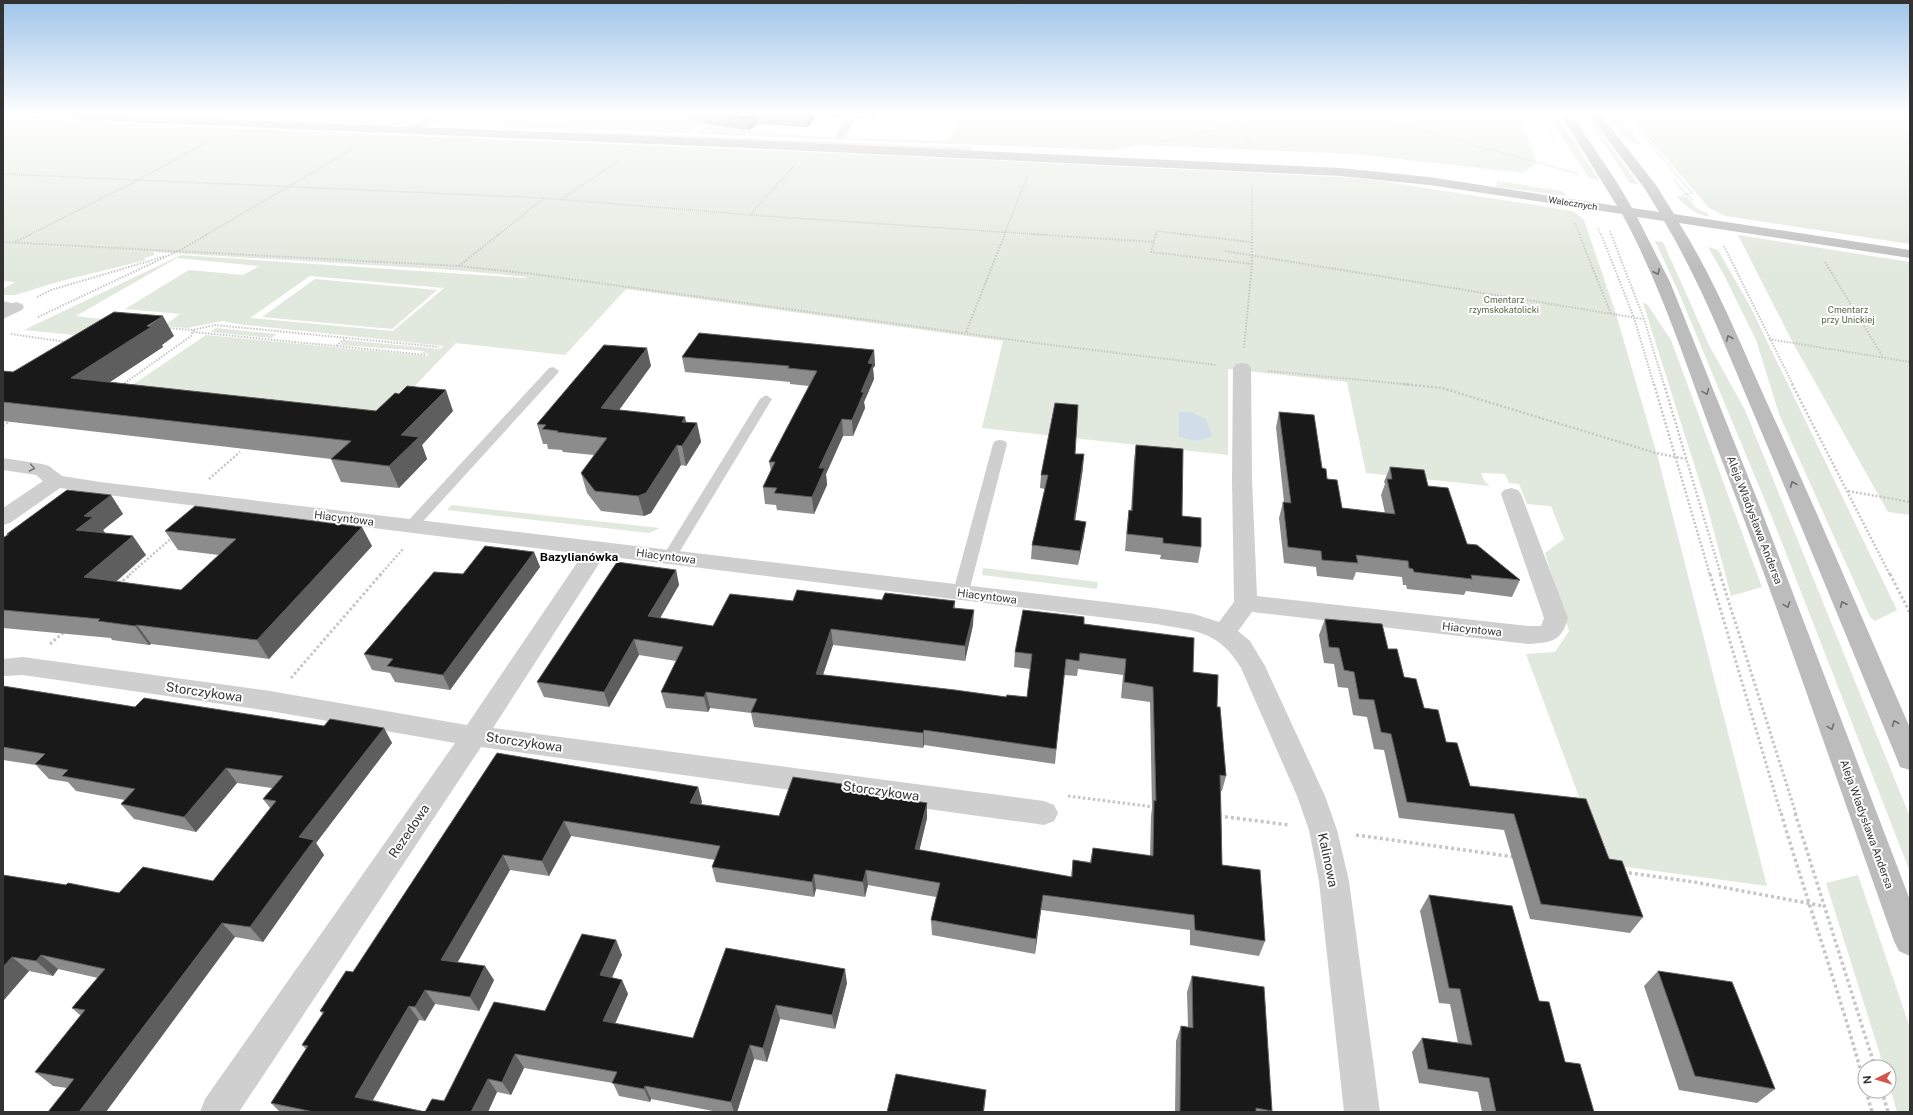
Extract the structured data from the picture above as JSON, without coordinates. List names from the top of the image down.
{
  "streets": {
    "main road": ["Walecznych", "Aleja Władysława Andersa"],
    "street": [
      "Hiacyntowa",
      "Storczykowa",
      "Rezedowa",
      "Kalinowa"
    ]
  },
  "crossings": [
    ["Walecznych", "Aleja Władysława Andersa"],
    ["Hiacyntowa", "Rezedowa"],
    ["Hiacyntowa", "Kalinowa"],
    ["Storczykowa", "Rezedowa"]
  ],
  "districts": ["Bazylianówka"],
  "parks": ["Cmentarz rzymskokatolicki", "Cmentarz przy Unickiej"],
  "north": "left"
}
